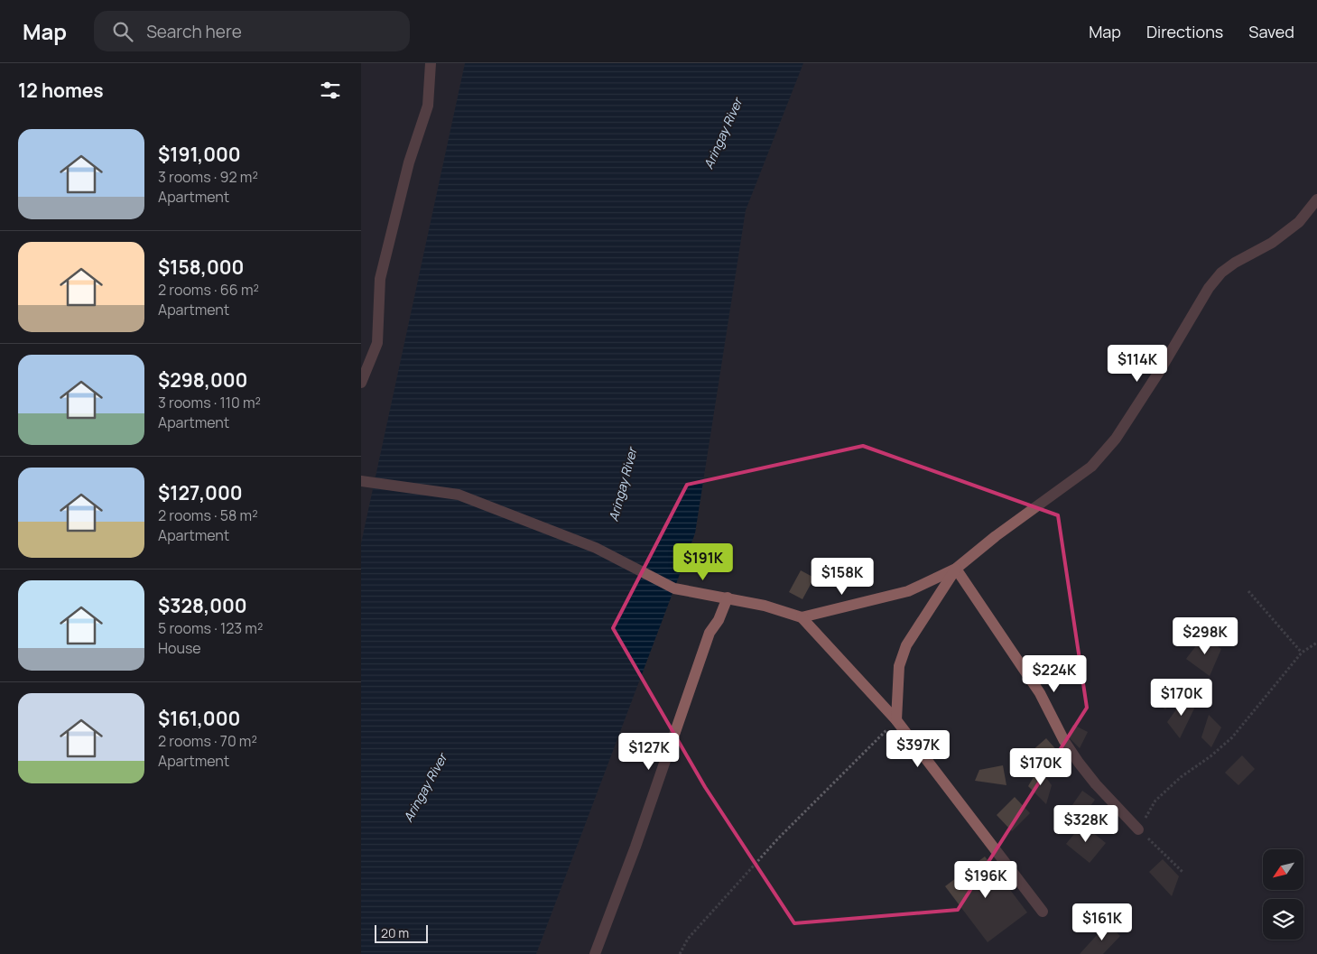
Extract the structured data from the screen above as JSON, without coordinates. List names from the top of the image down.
{
  "water": ["Aringay River"],
  "scale_bar": "20 m",
  "north": "bottom left",
  "page": {
    "header": "Map",
    "search": "Search here",
    "nav": ["Map", "Directions", "Saved"],
    "heading": "12 homes",
    "list": [
      {
        "name": "$191,000",
        "note": "3 rooms · 92 m² · Apartment"
      },
      {
        "name": "$158,000",
        "note": "2 rooms · 66 m² · Apartment"
      },
      {
        "name": "$298,000",
        "note": "3 rooms · 110 m² · Apartment"
      },
      {
        "name": "$127,000",
        "note": "2 rooms · 58 m² · Apartment"
      },
      {
        "name": "$328,000",
        "note": "5 rooms · 123 m² · House"
      },
      {
        "name": "$161,000",
        "note": "2 rooms · 70 m² · Apartment"
      }
    ],
    "price": [
      "$114K",
      "$191K",
      "$158K",
      "$298K",
      "$224K",
      "$170K",
      "$397K",
      "$127K",
      "$170K",
      "$328K",
      "$196K",
      "$161K"
    ],
    "scale": "20 m"
  }
}
